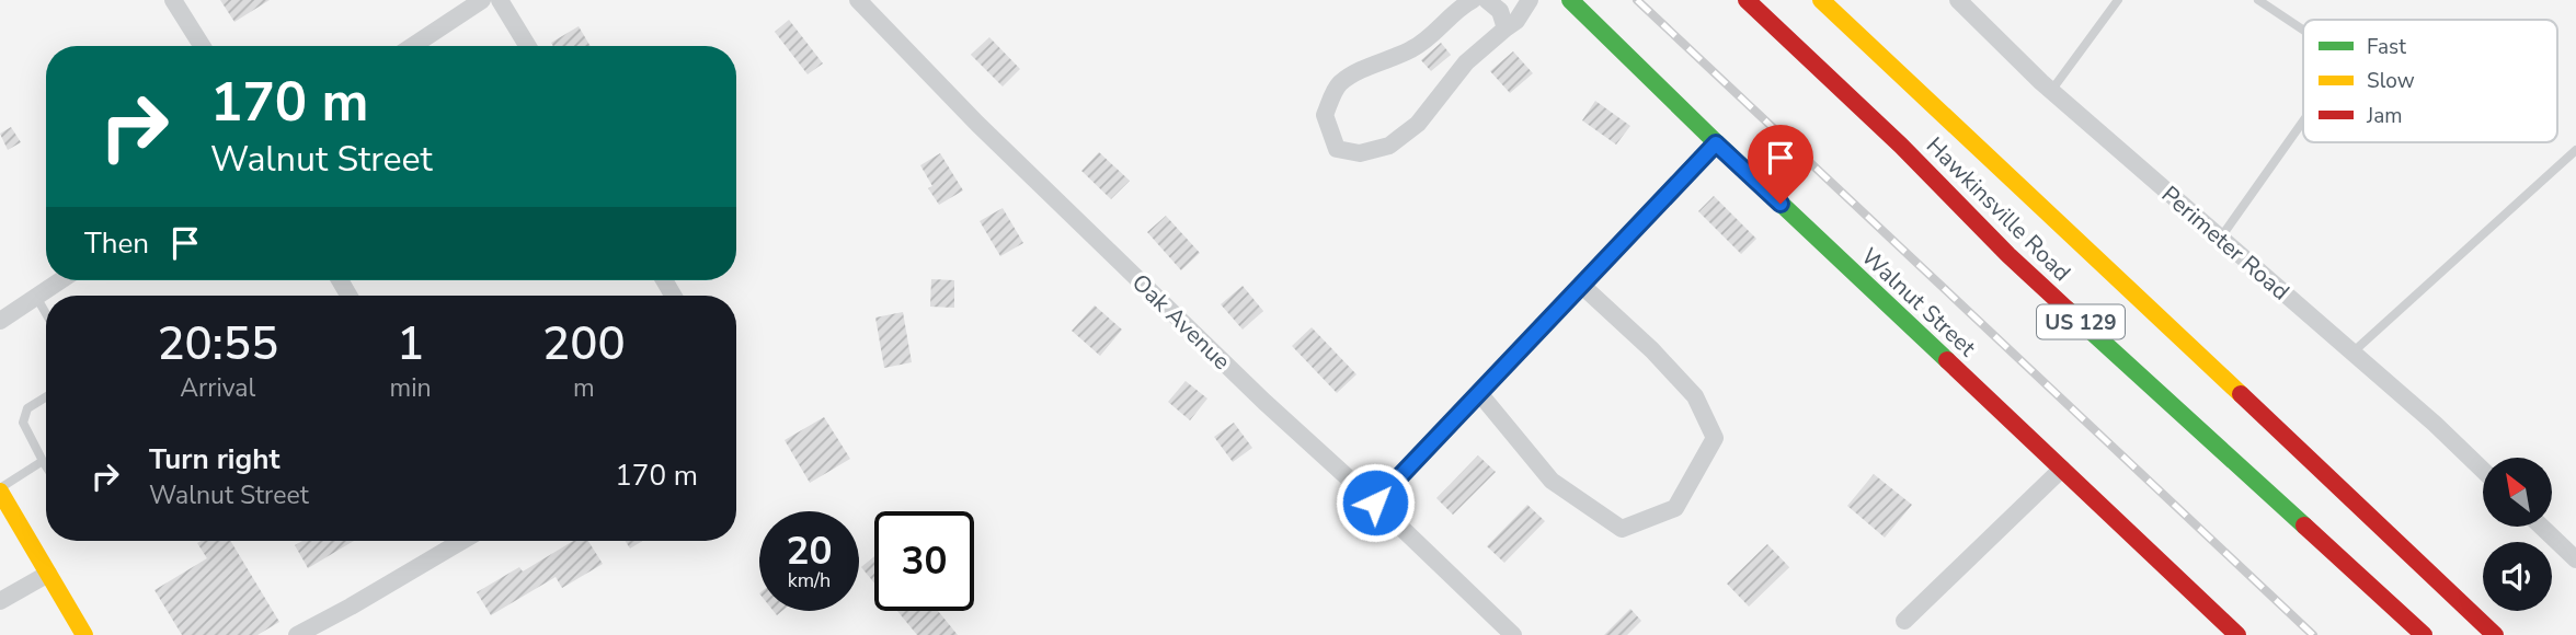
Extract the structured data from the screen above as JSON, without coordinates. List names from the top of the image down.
{
  "streets": {
    "main road": ["Hawkinsville Road", "Walnut Street", "US 129"],
    "street": ["Perimeter Road", "Oak Avenue"]
  },
  "legend": ["Fast", "Slow", "Jam"],
  "north": "top left",
  "page": {
    "turn": ["170 m", "Walnut Street"],
    "then": "Then",
    "eta": [
      "20:55",
      "Arrival",
      "1",
      "min",
      "200",
      "m"
    ],
    "list": [
      {
        "name": "Turn right",
        "note": "Walnut Street",
        "value": "170 m"
      }
    ],
    "speed": "20 km/h",
    "limit": "30"
  }
}
